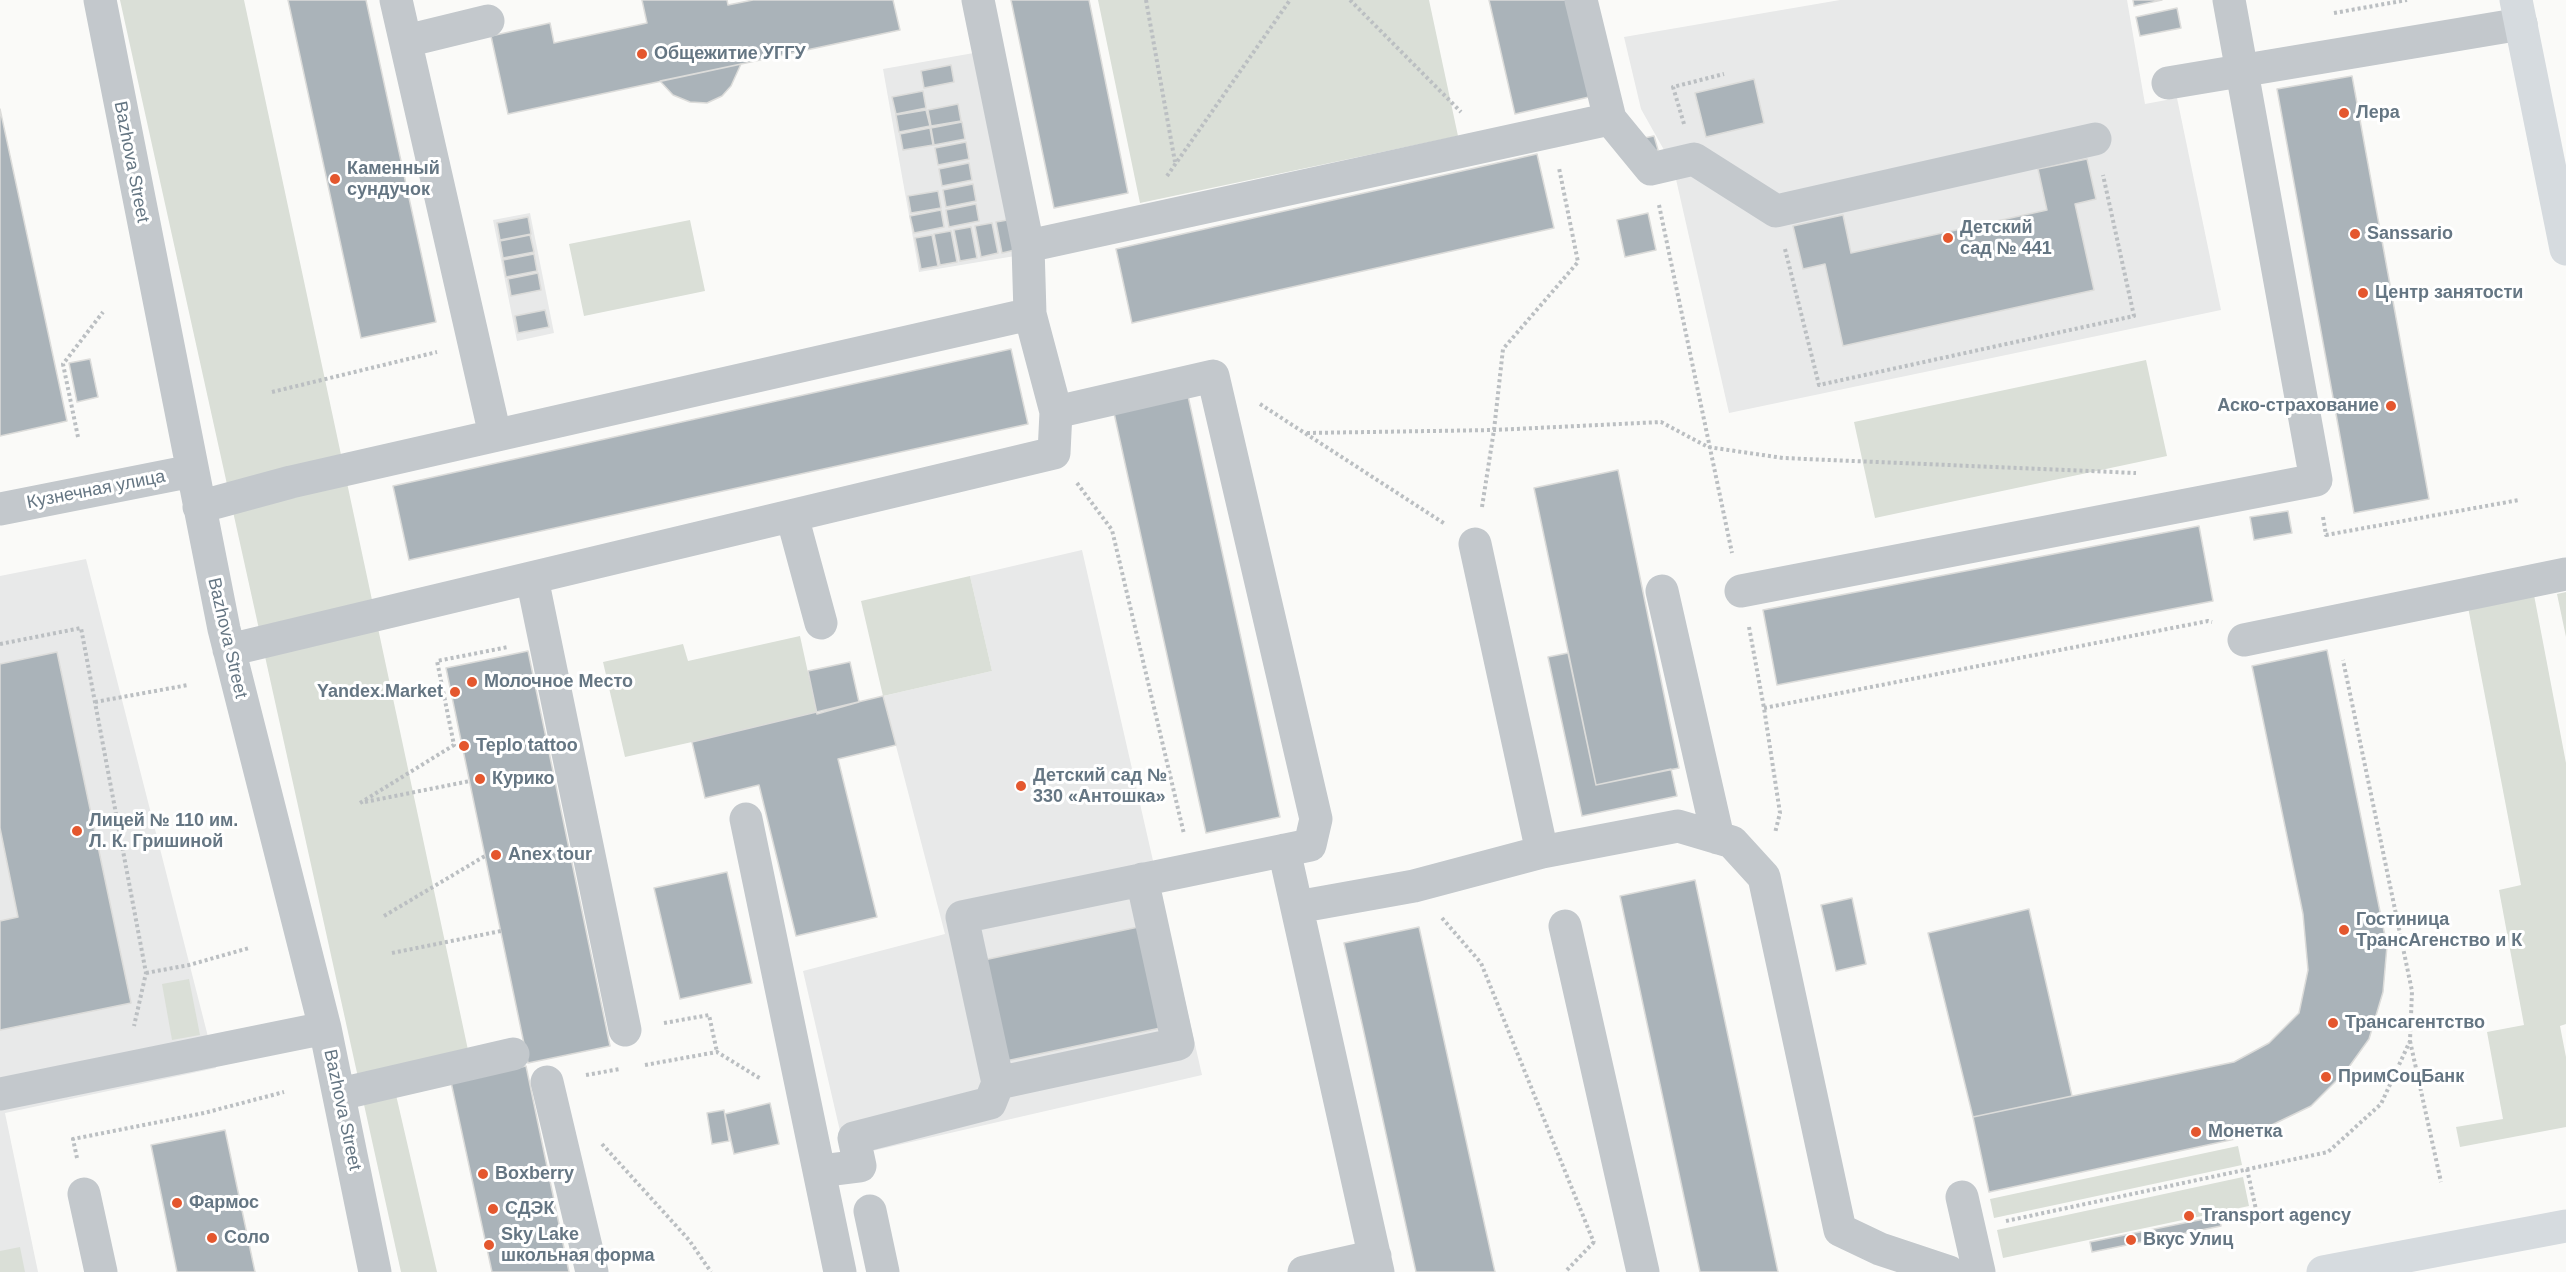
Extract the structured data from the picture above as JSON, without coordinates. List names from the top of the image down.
{
  "streets": {
    "street": ["Bazhova Street", "Кузнечная улица"]
  },
  "crossings": [
    ["Bazhova Street", "Кузнечная улица"]
  ],
  "places": [
    "Общежитие УГГУ",
    "Лера",
    "Каменный сундучок",
    "Sanssario",
    "Детский сад № 441",
    "Центр занятости",
    "Аско-страхование",
    "Молочное Место",
    "Yandex.Market",
    "Teplo tattoo",
    "Курико",
    "Детский сад № 330 «Антошка»",
    "Лицей № 110 им. Л. К. Гришиной",
    "Anex tour",
    "Гостиница ТрансАгенство и К",
    "Трансагентство",
    "ПримСоцБанк",
    "Монетка",
    "Boxberry",
    "Фармос",
    "СДЭК",
    "Transport agency",
    "Соло",
    "Вкус Улиц",
    "Sky Lake школьная форма"
  ]
}
